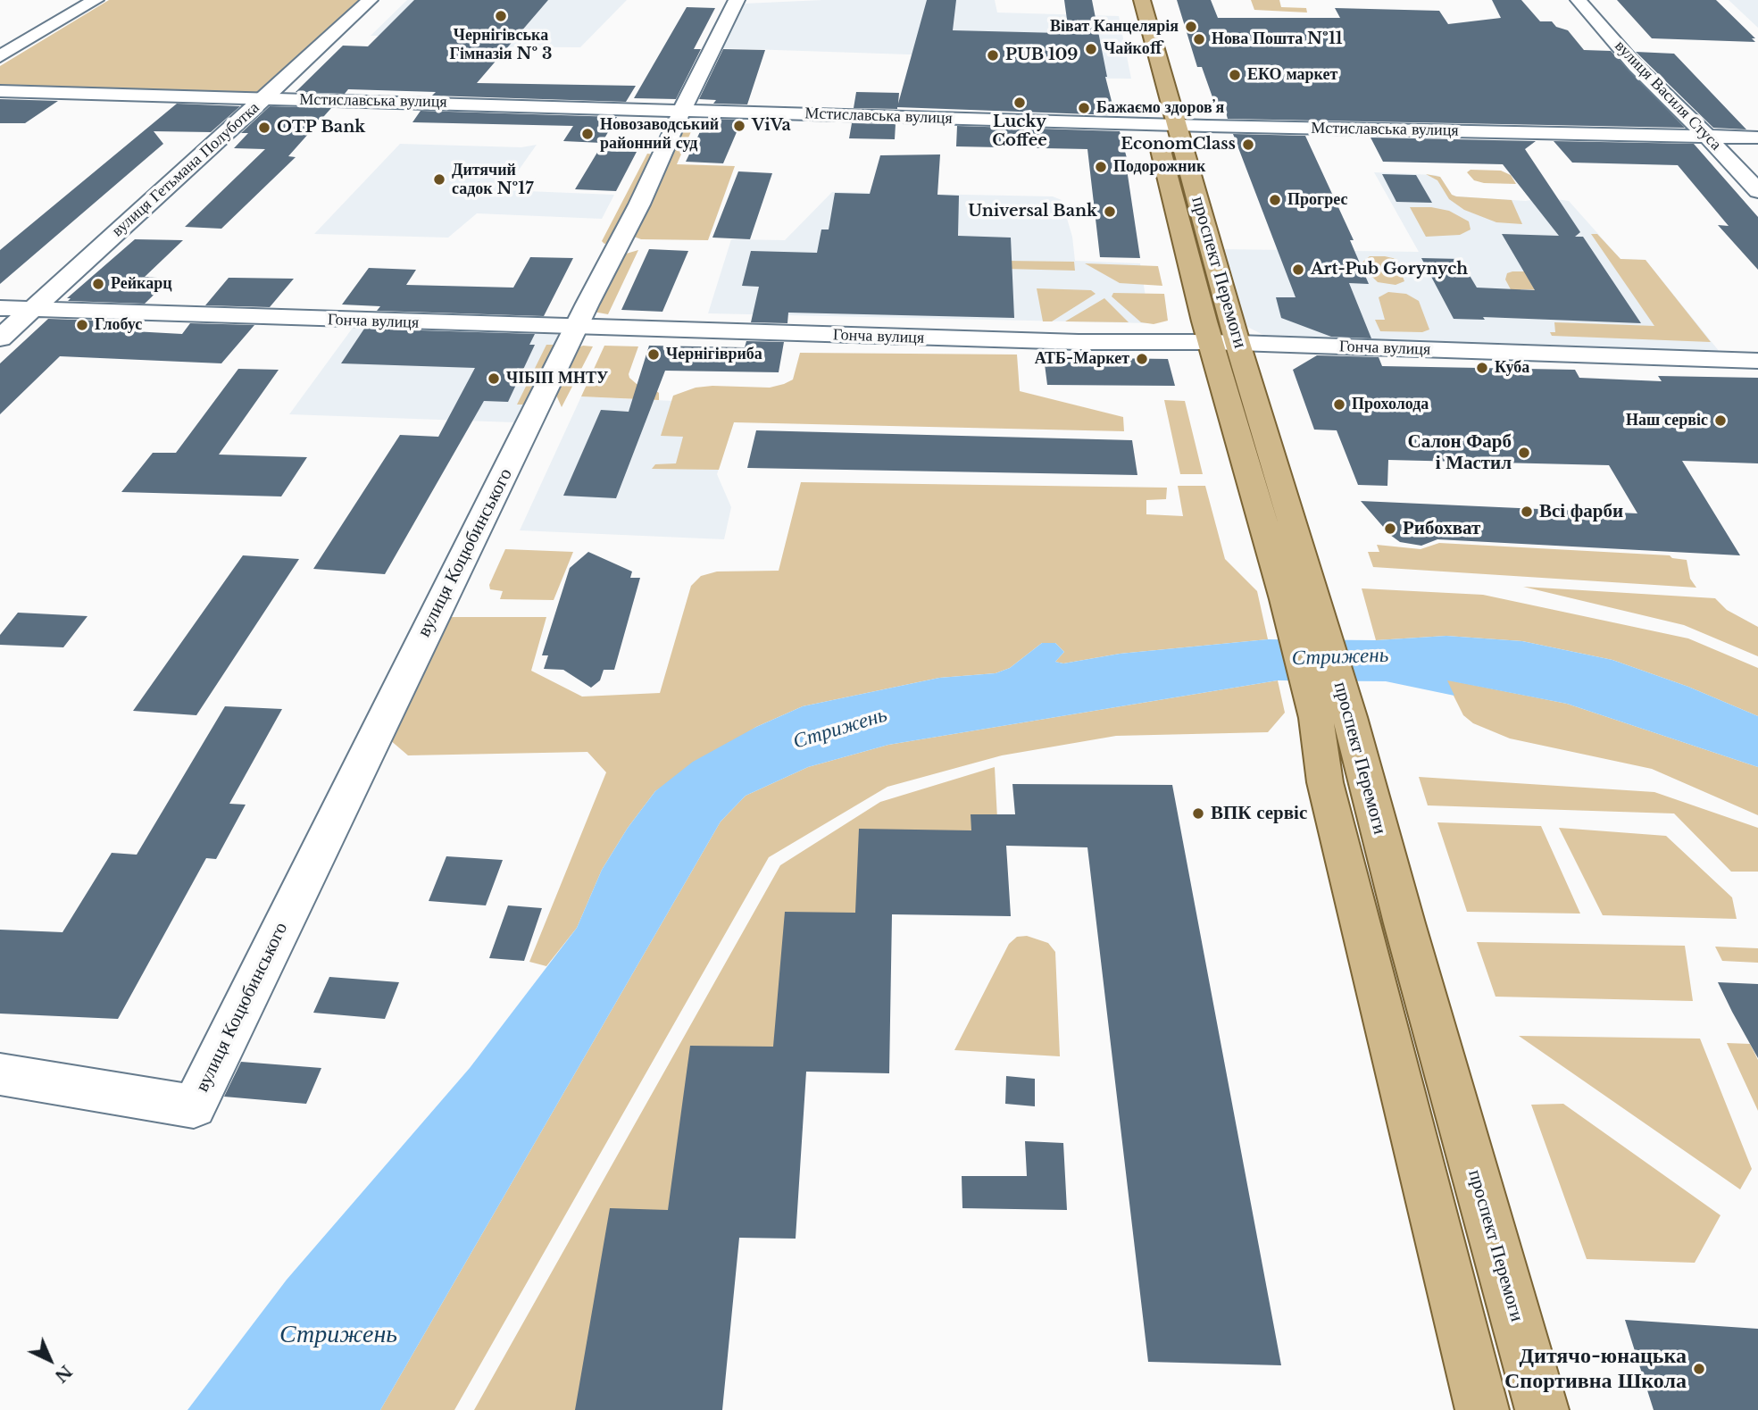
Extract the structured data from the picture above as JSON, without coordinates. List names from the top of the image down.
{
  "streets": {
    "main road": ["проспект Перемоги"],
    "street": [
      "вулиця Василя Стуса",
      "Мстиславська вулиця",
      "вулиця Гетьмана Полуботка",
      "Гонча вулиця",
      "вулиця Коцюбинського"
    ]
  },
  "crossings": [
    ["вулиця Василя Стуса", "Мстиславська вулиця"],
    ["Мстиславська вулиця", "вулиця Гетьмана Полуботка"],
    ["Мстиславська вулиця", "проспект Перемоги"],
    ["Мстиславська вулиця", "вулиця Коцюбинського"],
    ["вулиця Гетьмана Полуботка", "Гонча вулиця"],
    ["проспект Перемоги", "Гонча вулиця"],
    ["Гонча вулиця", "вулиця Коцюбинського"]
  ],
  "water": ["Стрижень"],
  "places": [
    "Чернігівська Гімназія № 3",
    "Віват Канцелярія",
    "Нова Пошта №11",
    "Чайкоff",
    "PUB 109",
    "ЕКО маркет",
    "Lucky Coffee",
    "Бажаємо здоровʼя",
    "ViVa",
    "OTP Bank",
    "Новозаводський районний суд",
    "EconomClass",
    "Подорожник",
    "Дитячий садок №17",
    "Прогрес",
    "Universal Bank",
    "Art-Pub Gorynych",
    "Рейкарц",
    "Глобус",
    "Чернігівриба",
    "АТБ-Маркет",
    "Куба",
    "ЧІБІП МНТУ",
    "Прохолода",
    "Наш сервіс",
    "Салон Фарб і Мастил",
    "Всі фарби",
    "Рибохват",
    "ВПК сервіс",
    "Дитячо-юнацька Спортивна Школа"
  ],
  "north": "bottom right"
}
